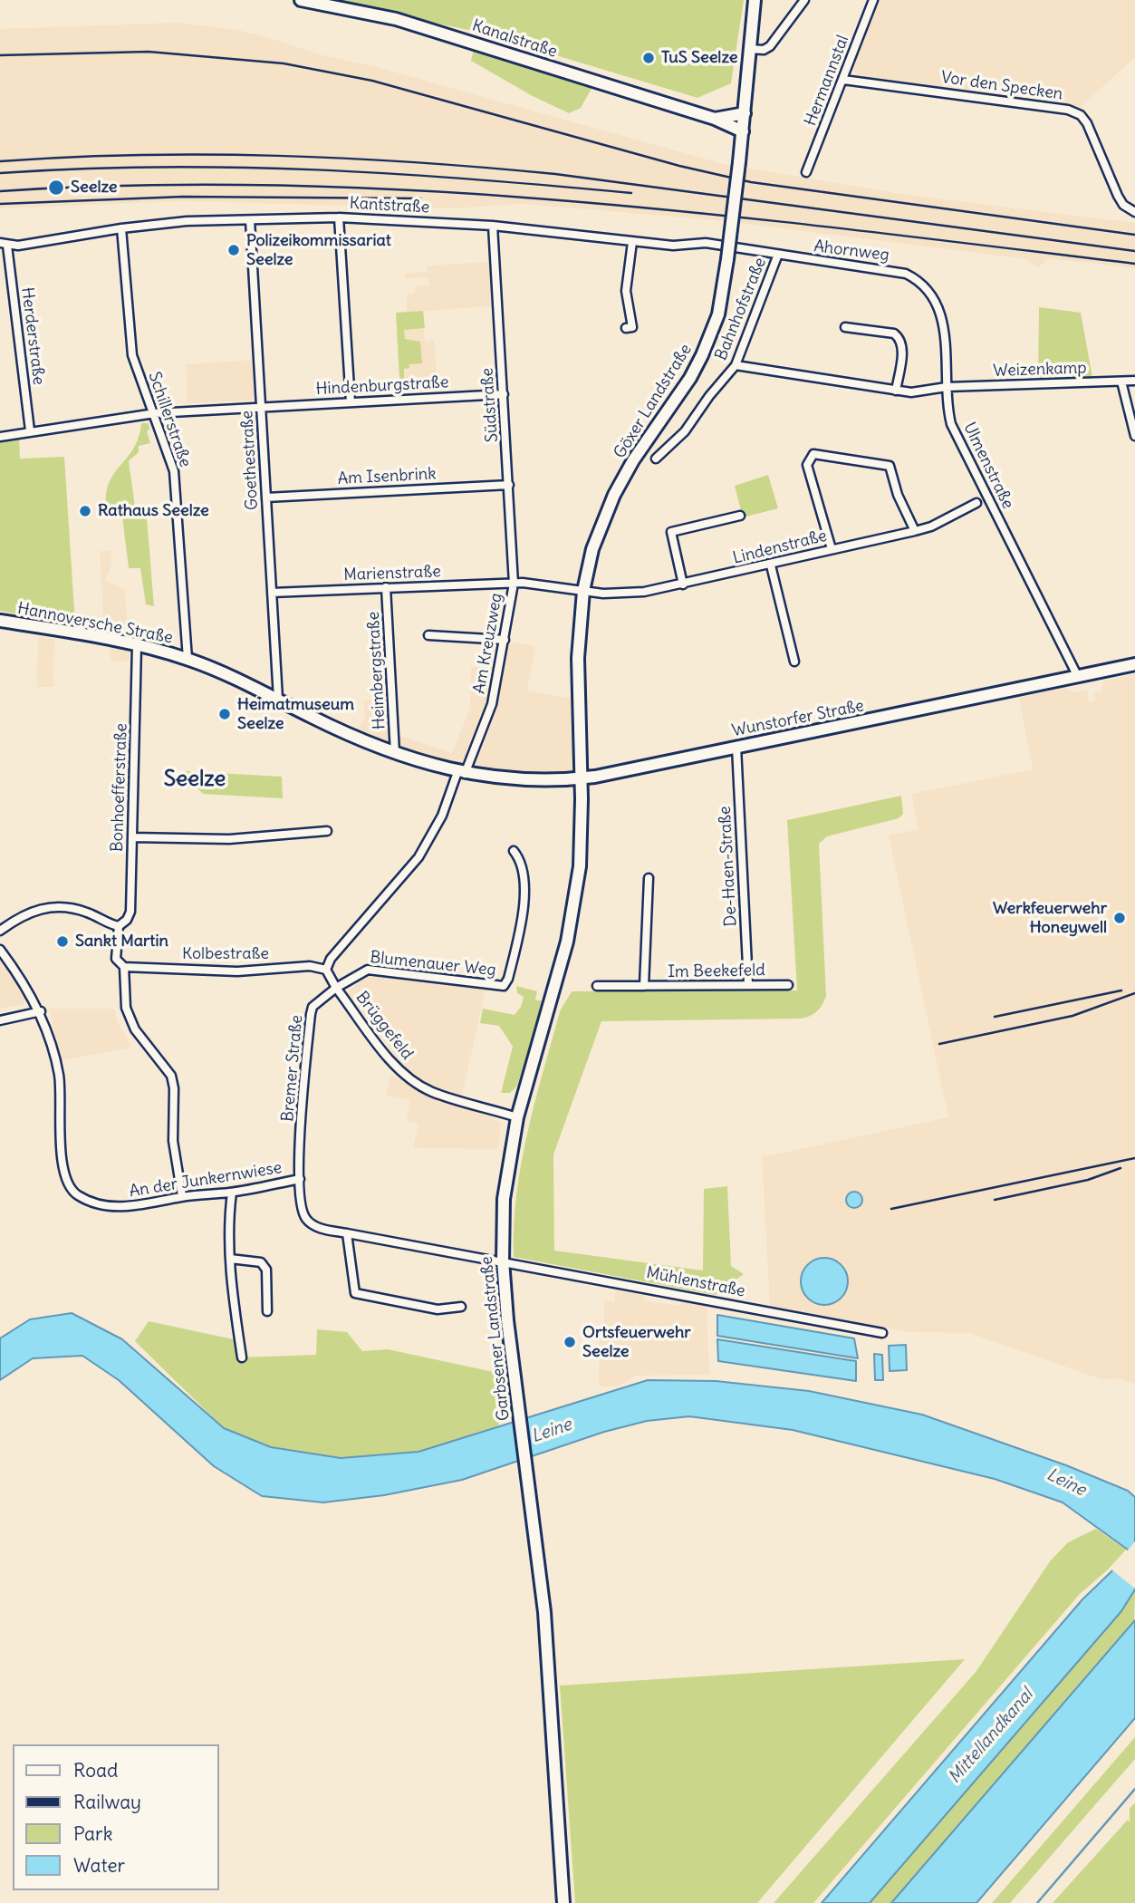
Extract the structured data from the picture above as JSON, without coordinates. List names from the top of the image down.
{
  "streets": {
    "main road": [
      "Kanalstraße",
      "Göxer Landstraße",
      "Hannoversche Straße",
      "Wunstorfer Straße",
      "Garbsener Landstraße"
    ],
    "street": [
      "Hermannstal",
      "Vor den Specken",
      "Kantstraße",
      "Ahornweg",
      "Bahnhofstraße",
      "Herderstraße",
      "Weizenkamp",
      "Hindenburgstraße",
      "Südstraße",
      "Schillerstraße",
      "Goethestraße",
      "Ulmenstraße",
      "Am Isenbrink",
      "Lindenstraße",
      "Marienstraße",
      "Am Kreuzweg",
      "Heimbergstraße",
      "Bonhoefferstraße",
      "De-Haen-Straße",
      "Kolbestraße",
      "Blumenauer Weg",
      "Im Beekefeld",
      "Brüggefeld",
      "Bremer Straße",
      "An der Junkernwiese",
      "Mühlenstraße"
    ]
  },
  "crossings": [
    ["Kanalstraße", "Göxer Landstraße"],
    ["Hermannstal", "Vor den Specken"],
    ["Kantstraße", "Ahornweg"],
    ["Kantstraße", "Bahnhofstraße"],
    ["Kantstraße", "Herderstraße"],
    ["Kantstraße", "Südstraße"],
    ["Kantstraße", "Schillerstraße"],
    ["Kantstraße", "Goethestraße"],
    ["Ahornweg", "Bahnhofstraße"],
    ["Ahornweg", "Weizenkamp"],
    ["Ahornweg", "Ulmenstraße"],
    ["Herderstraße", "Hindenburgstraße"],
    ["Weizenkamp", "Ulmenstraße"],
    ["Hindenburgstraße", "Südstraße"],
    ["Hindenburgstraße", "Schillerstraße"],
    ["Hindenburgstraße", "Goethestraße"],
    ["Göxer Landstraße", "Lindenstraße"],
    ["Göxer Landstraße", "Am Kreuzweg"],
    ["Göxer Landstraße", "Wunstorfer Straße"],
    ["Göxer Landstraße", "Garbsener Landstraße"],
    ["Südstraße", "Am Isenbrink"],
    ["Südstraße", "Marienstraße"],
    ["Südstraße", "Am Kreuzweg"],
    ["Schillerstraße", "Hannoversche Straße"],
    ["Goethestraße", "Am Isenbrink"],
    ["Goethestraße", "Marienstraße"],
    ["Goethestraße", "Hannoversche Straße"],
    ["Ulmenstraße", "Wunstorfer Straße"],
    ["Lindenstraße", "Am Kreuzweg"],
    ["Marienstraße", "Am Kreuzweg"],
    ["Marienstraße", "Heimbergstraße"],
    ["Hannoversche Straße", "Am Kreuzweg"],
    ["Hannoversche Straße", "Heimbergstraße"],
    ["Hannoversche Straße", "Wunstorfer Straße"],
    ["Hannoversche Straße", "Bonhoefferstraße"],
    ["Am Kreuzweg", "Wunstorfer Straße"],
    ["Wunstorfer Straße", "De-Haen-Straße"],
    ["Wunstorfer Straße", "Garbsener Landstraße"],
    ["Bonhoefferstraße", "Kolbestraße"],
    ["Bonhoefferstraße", "An der Junkernwiese"],
    ["De-Haen-Straße", "Im Beekefeld"],
    ["Blumenauer Weg", "Brüggefeld"],
    ["Blumenauer Weg", "Bremer Straße"],
    ["Brüggefeld", "Bremer Straße"],
    ["Brüggefeld", "Garbsener Landstraße"],
    ["Bremer Straße", "An der Junkernwiese"],
    ["Bremer Straße", "Mühlenstraße"],
    ["Bremer Straße", "Garbsener Landstraße"],
    ["Mühlenstraße", "Garbsener Landstraße"]
  ],
  "districts": ["Seelze"],
  "water": ["Leine", "Mittellandkanal"],
  "places": [
    "TuS Seelze",
    "Seelze",
    "Polizeikommissariat Seelze",
    "Rathaus Seelze",
    "Heimatmuseum Seelze",
    "Werkfeuerwehr Honeywell",
    "Sankt Martin",
    "Ortsfeuerwehr Seelze"
  ],
  "legend": [
    "Road",
    "Railway",
    "Park",
    "Water"
  ]
}
